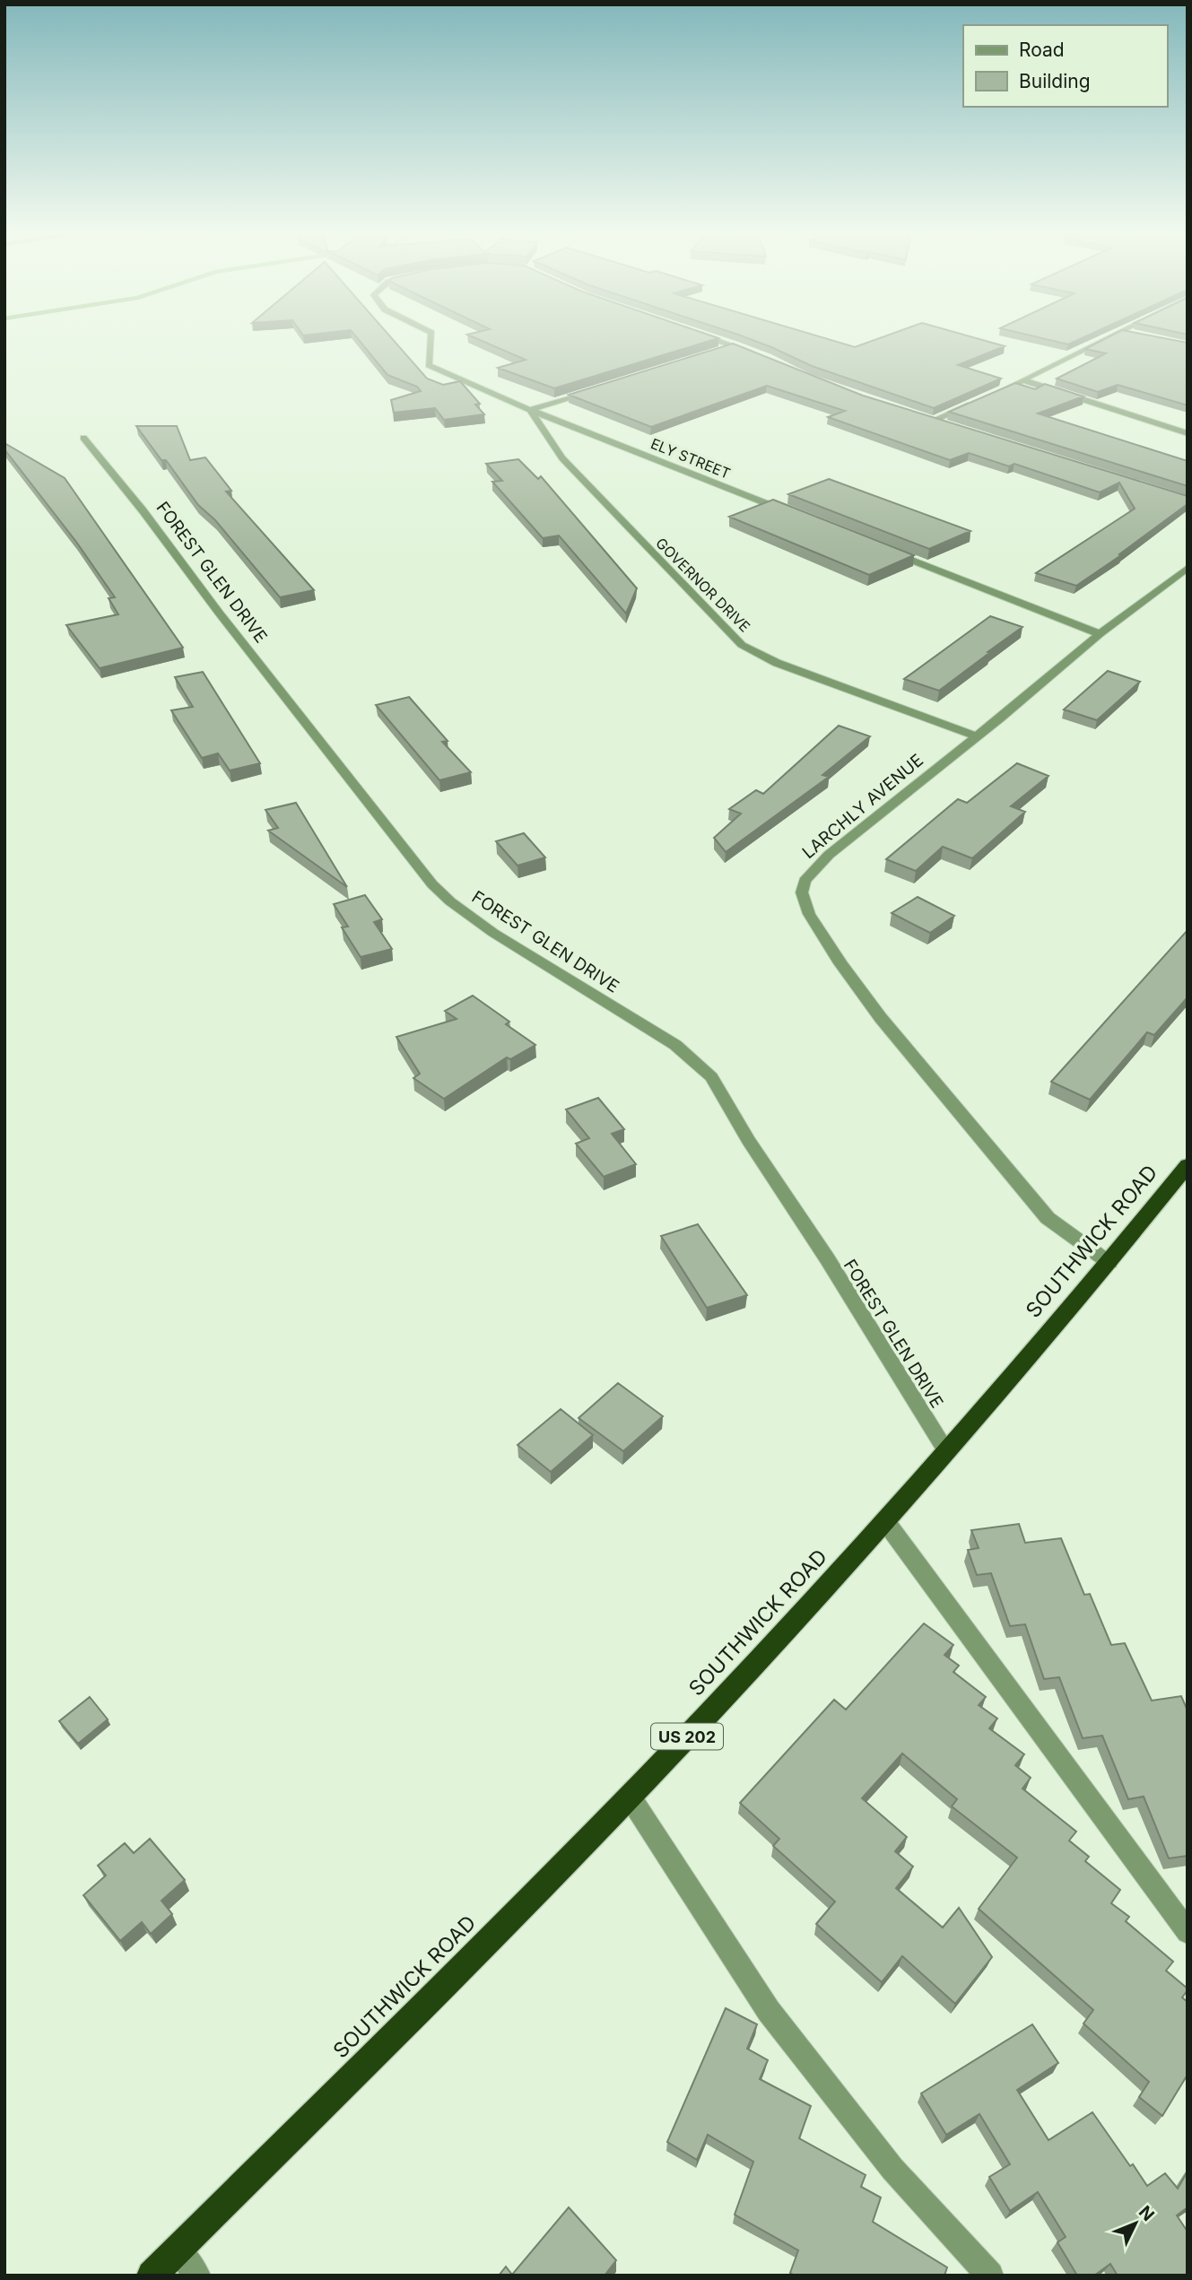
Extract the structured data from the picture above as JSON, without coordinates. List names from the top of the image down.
{
  "streets": {
    "highway": ["SOUTHWICK ROAD", "US 202"],
    "street": [
      "ELY STREET",
      "FOREST GLEN DRIVE",
      "GOVERNOR DRIVE",
      "LARCHLY AVENUE"
    ]
  },
  "crossings": [
    ["ELY STREET", "GOVERNOR DRIVE"],
    ["FOREST GLEN DRIVE", "SOUTHWICK ROAD"],
    ["GOVERNOR DRIVE", "LARCHLY AVENUE"],
    ["LARCHLY AVENUE", "SOUTHWICK ROAD"]
  ],
  "legend": ["Road", "Building"],
  "north": "top right"
}
